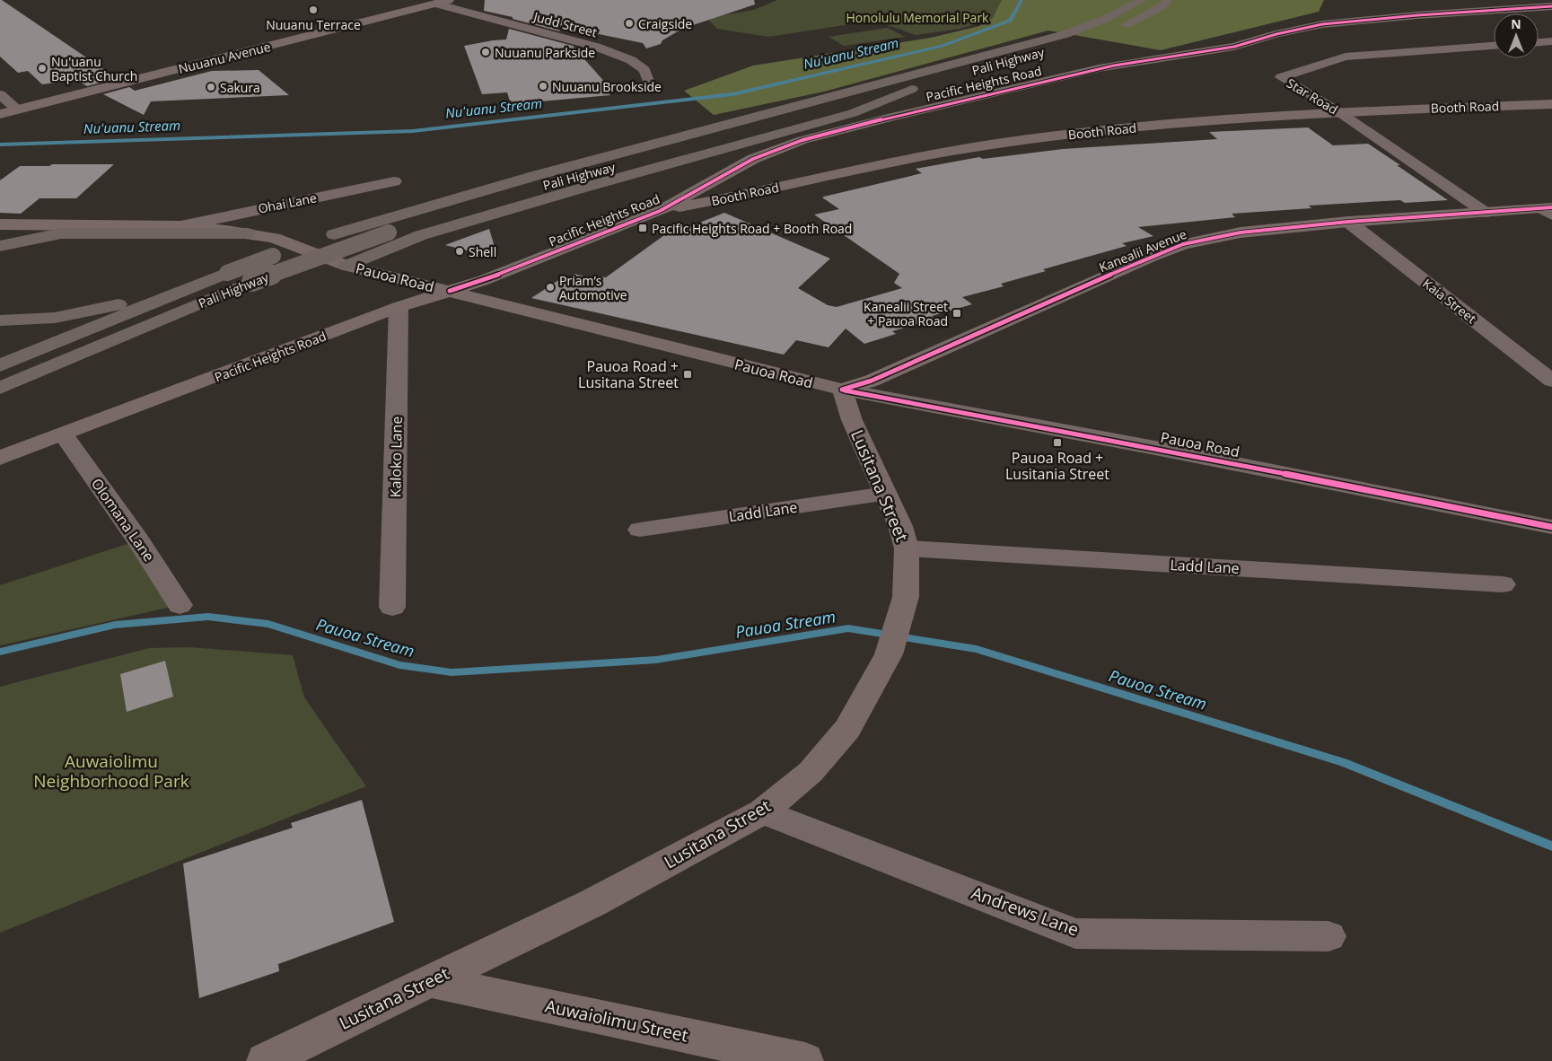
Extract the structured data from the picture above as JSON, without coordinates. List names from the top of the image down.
{
  "streets": {
    "highway": ["Pali Highway"],
    "street": [
      "Judd Street",
      "Nuuanu Avenue",
      "Pacific Heights Road",
      "Star Road",
      "Booth Road",
      "Ohai Lane",
      "Kanealii Avenue",
      "Pauoa Road",
      "Kaia Street",
      "Kaloko Lane",
      "Lusitana Street",
      "Ladd Lane",
      "Olomana Lane",
      "Andrews Lane",
      "Auwaiolimu Street"
    ]
  },
  "crossings": [
    ["Judd Street", "Nuuanu Avenue"],
    ["Pacific Heights Road", "Booth Road"],
    ["Pacific Heights Road", "Pauoa Road"],
    ["Pacific Heights Road", "Kaloko Lane"],
    ["Pacific Heights Road", "Olomana Lane"],
    ["Star Road", "Booth Road"],
    ["Star Road", "Kanealii Avenue"],
    ["Ohai Lane", "Pauoa Road"],
    ["Kanealii Avenue", "Pauoa Road"],
    ["Kanealii Avenue", "Kaia Street"],
    ["Kanealii Avenue", "Lusitana Street"],
    ["Pauoa Road", "Lusitana Street"],
    ["Lusitana Street", "Ladd Lane"],
    ["Lusitana Street", "Andrews Lane"],
    ["Lusitana Street", "Auwaiolimu Street"]
  ],
  "water": ["Nuʻuanu Stream", "Pauoa Stream"],
  "parks": ["Honolulu Memorial Park", "Auwaiolimu Neighborhood Park"],
  "places": {
    "other": [
      "Nuuanu Terrace",
      "Craigside",
      "Nuuanu Parkside",
      "Nu'uanu Baptist Church",
      "Nuuanu Brookside",
      "Sakura",
      "Shell",
      "Priam’s Automotive"
    ],
    "transit": [
      "Pacific Heights Road + Booth Road",
      "Kanealii Street + Pauoa Road",
      "Pauoa Road + Lusitana Street",
      "Pauoa Road + Lusitania Street"
    ]
  },
  "north": "top"
}
